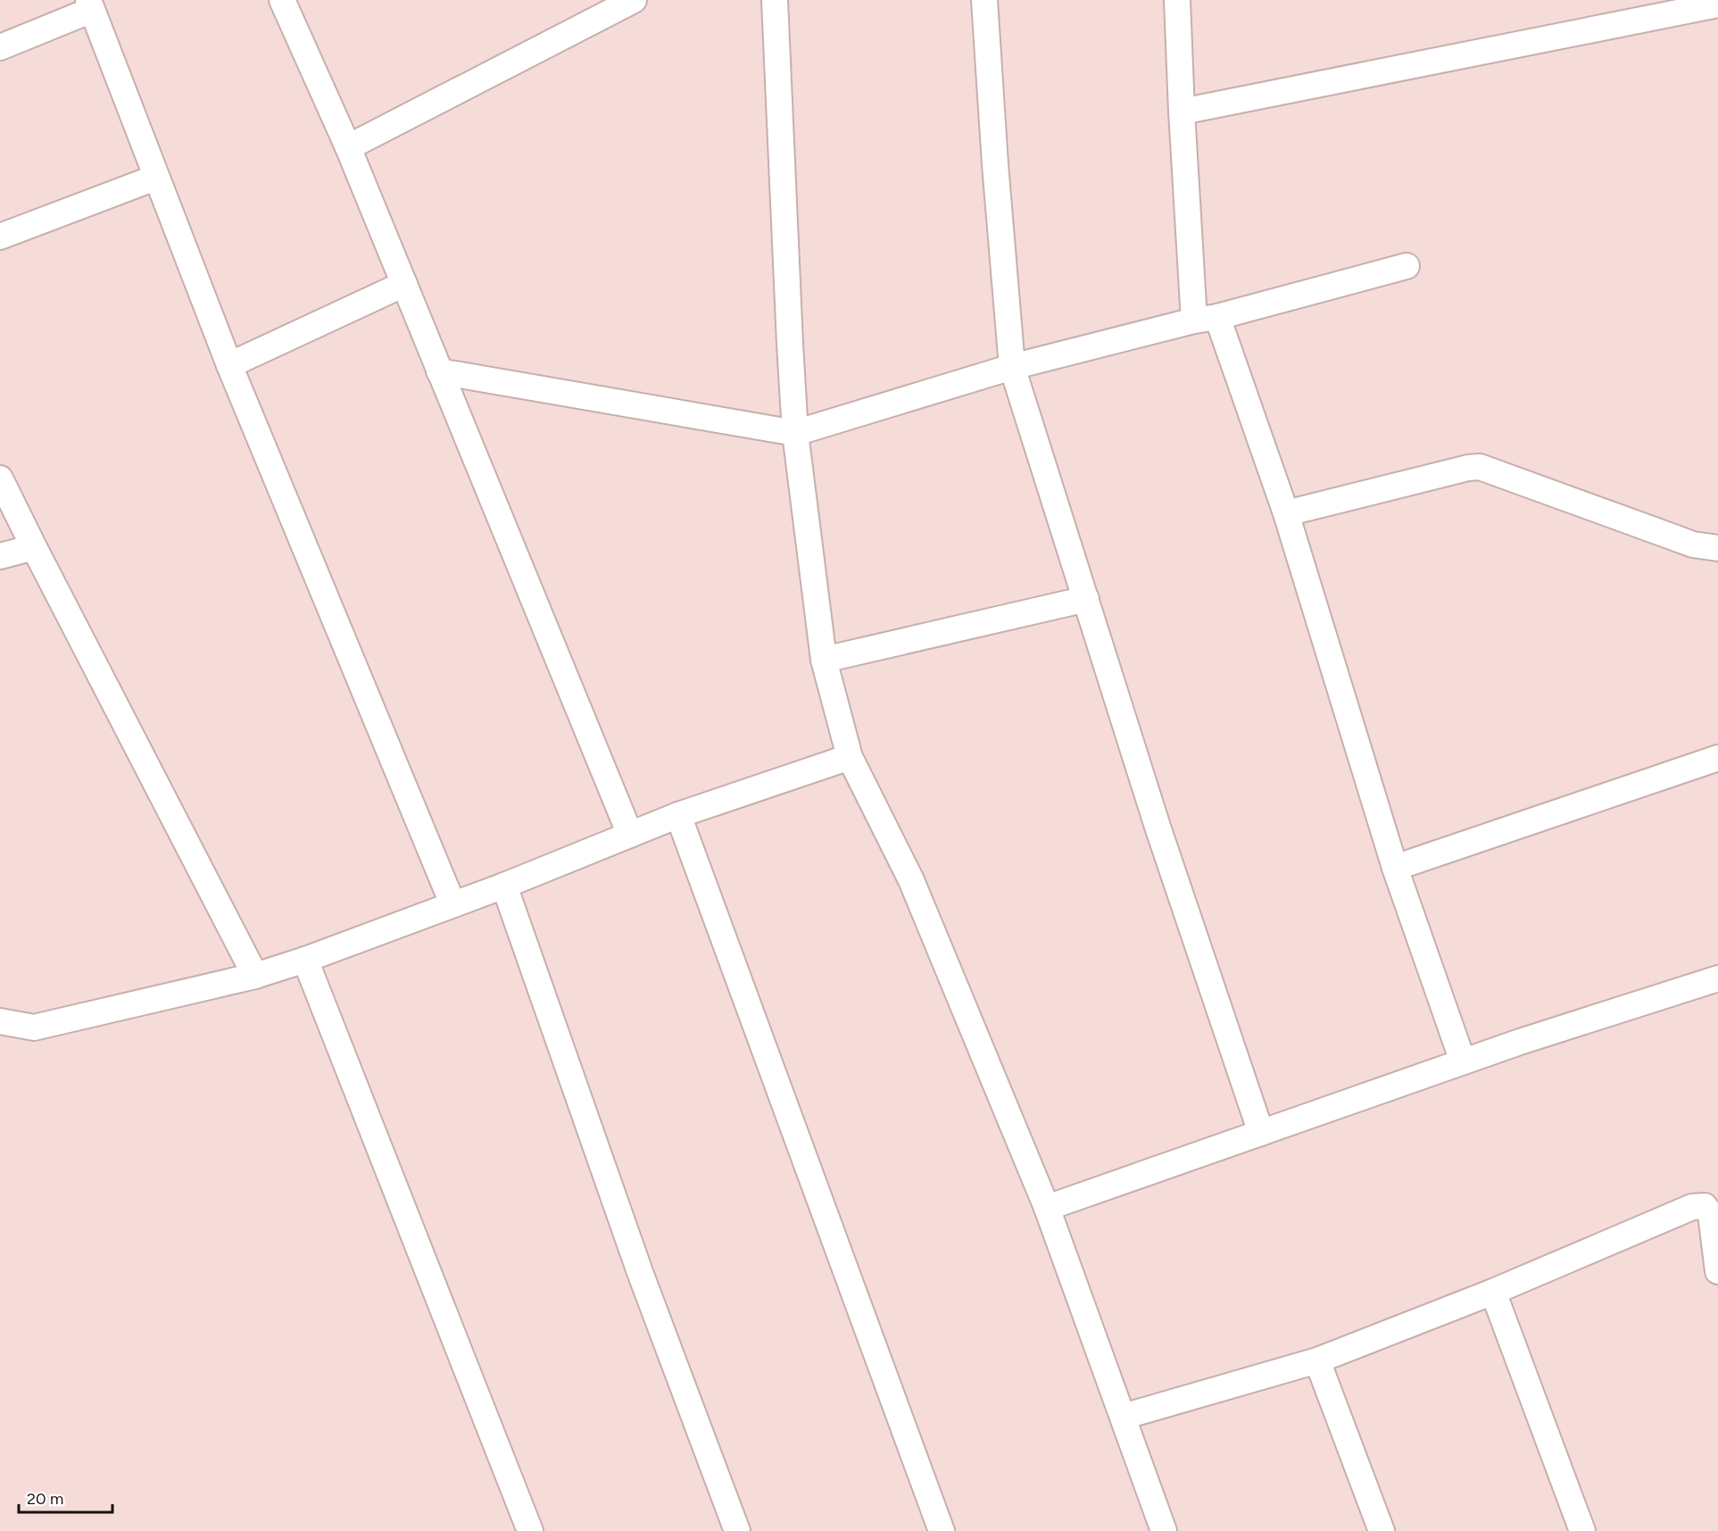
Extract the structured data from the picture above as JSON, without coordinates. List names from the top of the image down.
{
  "scale_bar": "20 m"
}
